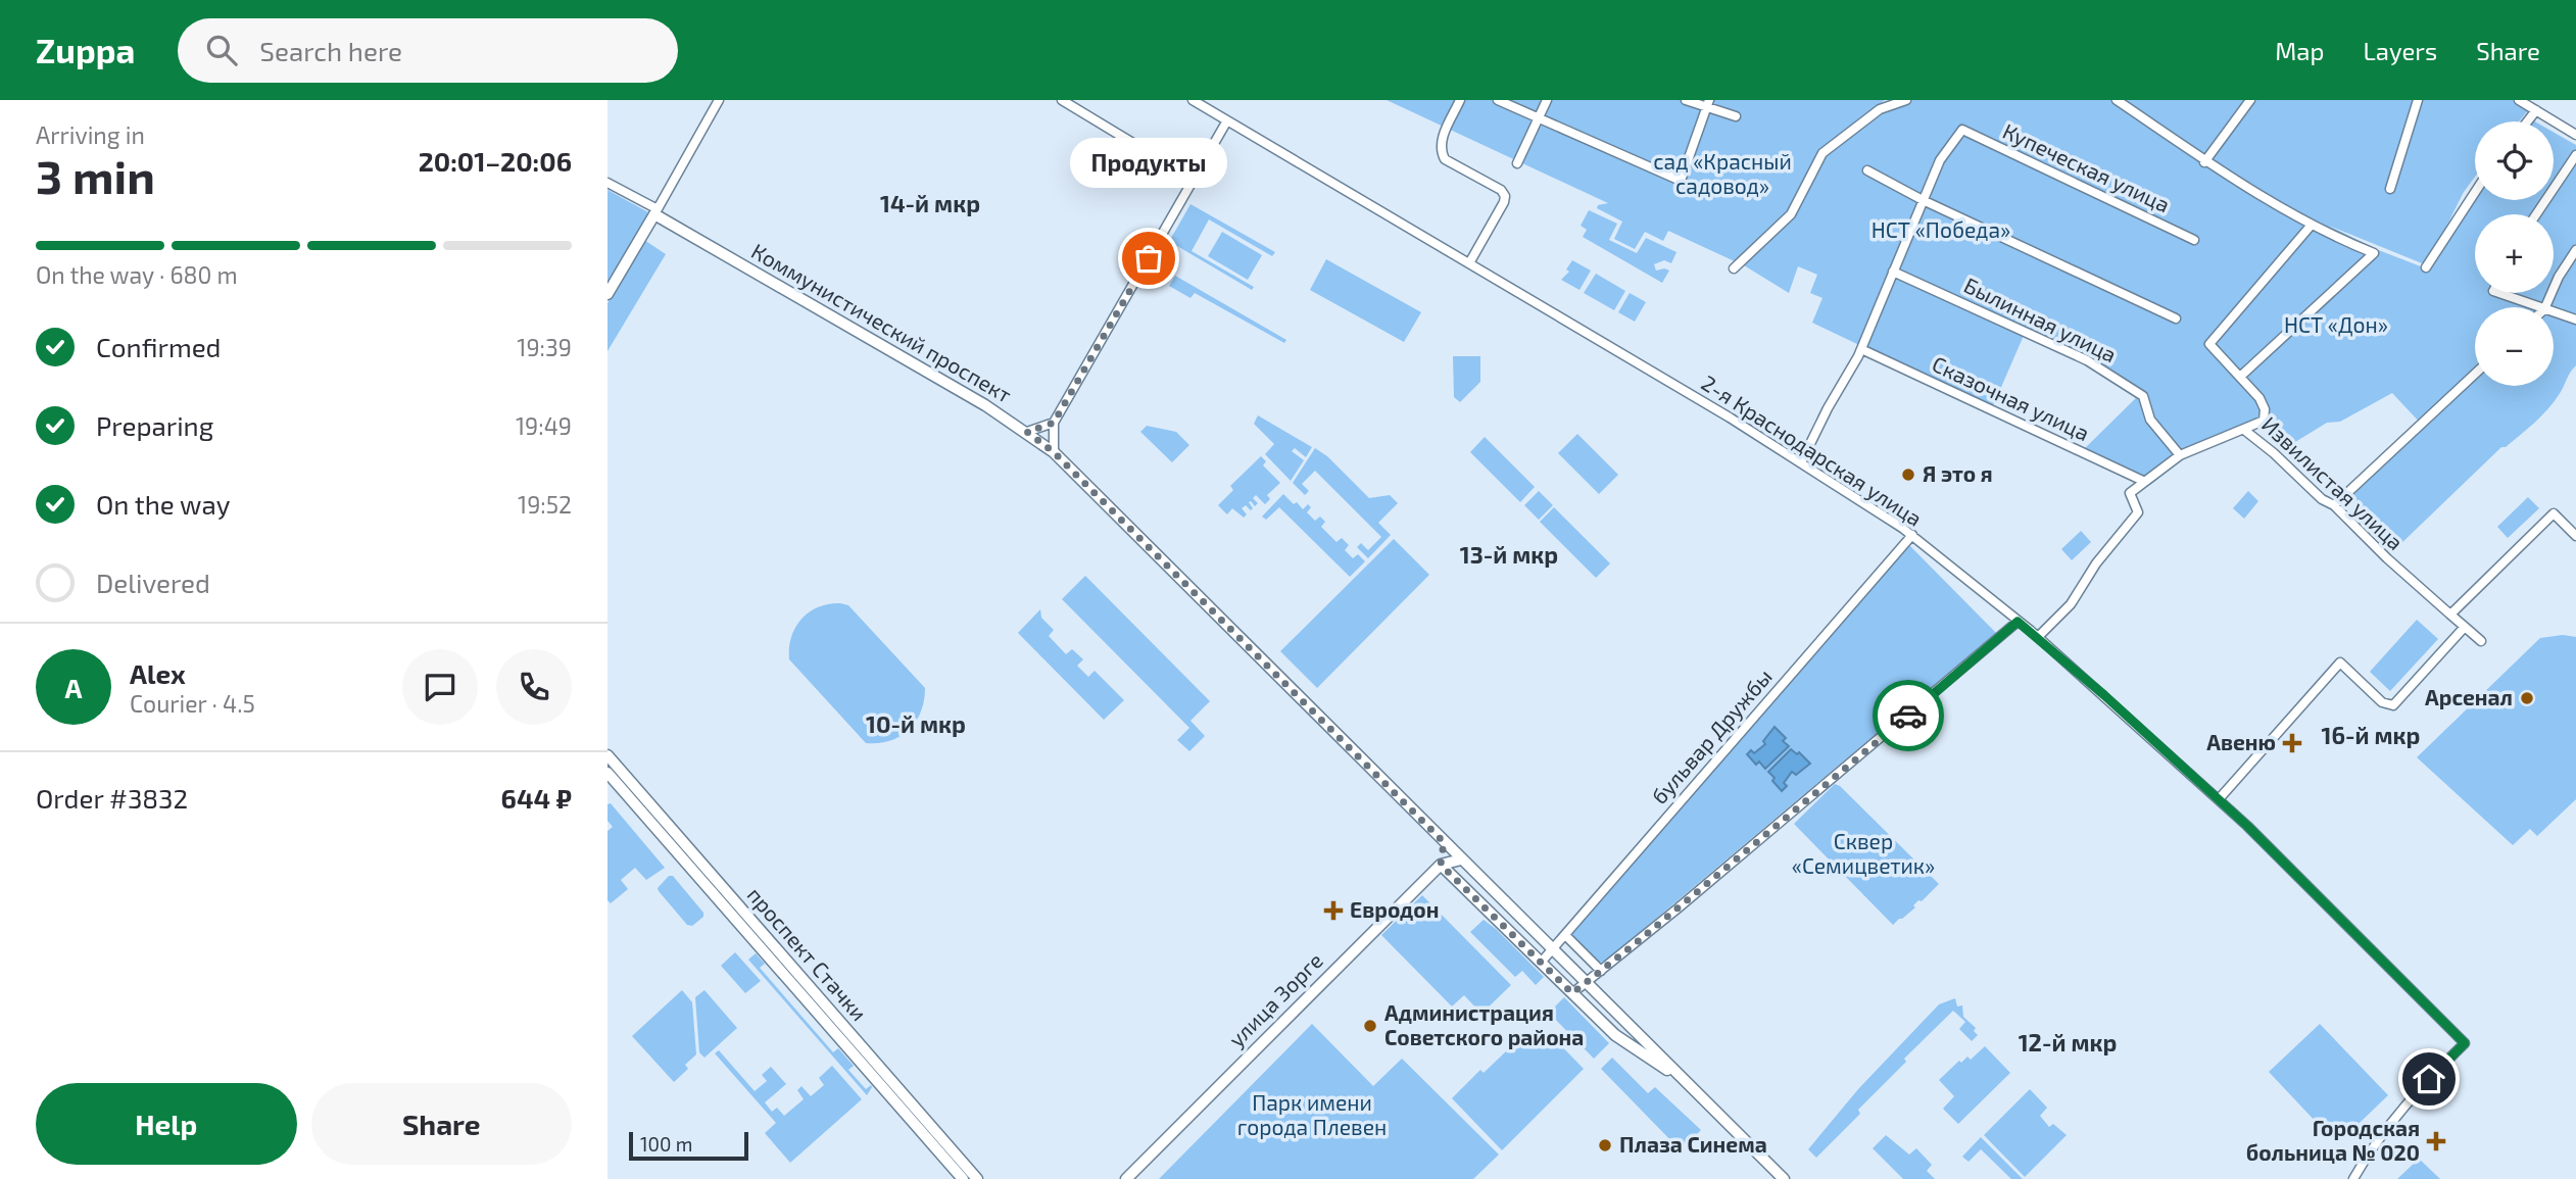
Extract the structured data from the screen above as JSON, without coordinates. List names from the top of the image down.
{
  "streets": {
    "main road": ["Коммунистический проспект", "проспект Стачки", "улица Зорге"],
    "street": [
      "Купеческая улица",
      "Былинная улица",
      "Сказочная улица",
      "2-я Краснодарская улица",
      "Извилистая улица",
      "бульвар Дружбы"
    ]
  },
  "crossings": [
    ["Коммунистический проспект", "бульвар Дружбы"],
    ["Коммунистический проспект", "улица Зорге"],
    ["2-я Краснодарская улица", "бульвар Дружбы"]
  ],
  "districts": [
    "14-й мкр",
    "13-й мкр",
    "10-й мкр",
    "16-й мкр",
    "12-й мкр"
  ],
  "parks": [
    "сад «Красный садовод»",
    "НСТ «Победа»",
    "НСТ «Дон»",
    "Сквер «Семицветик»",
    "Парк имени города Плевен"
  ],
  "places": {
    "other": [
      "Продукты",
      "Я это я",
      "Арсенал",
      "Администрация Советского района",
      "Плаза Синема"
    ],
    "health": ["Авеню", "Евродон", "Городская больница № 020"]
  },
  "scale_bar": "100 m",
  "page": {
    "header": "Zuppa",
    "search": "Search here",
    "nav": ["Map", "Layers", "Share"],
    "heading": ["3 min", "Arriving in", "20:01–20:06"],
    "panel": [
      "Alex",
      "Courier · 4.5",
      "Order #3832",
      "644 ₽"
    ],
    "map_buttons": ["+", "−"],
    "bubble": "Продукты",
    "bar": "On the way · 680 m",
    "list": [
      ["Confirmed", "19:39"],
      ["Preparing", "19:49"],
      ["On the way", "19:52"],
      "Delivered"
    ],
    "round": "A",
    "buttons": ["Help", "Share"],
    "scale": "100 m"
  }
}
